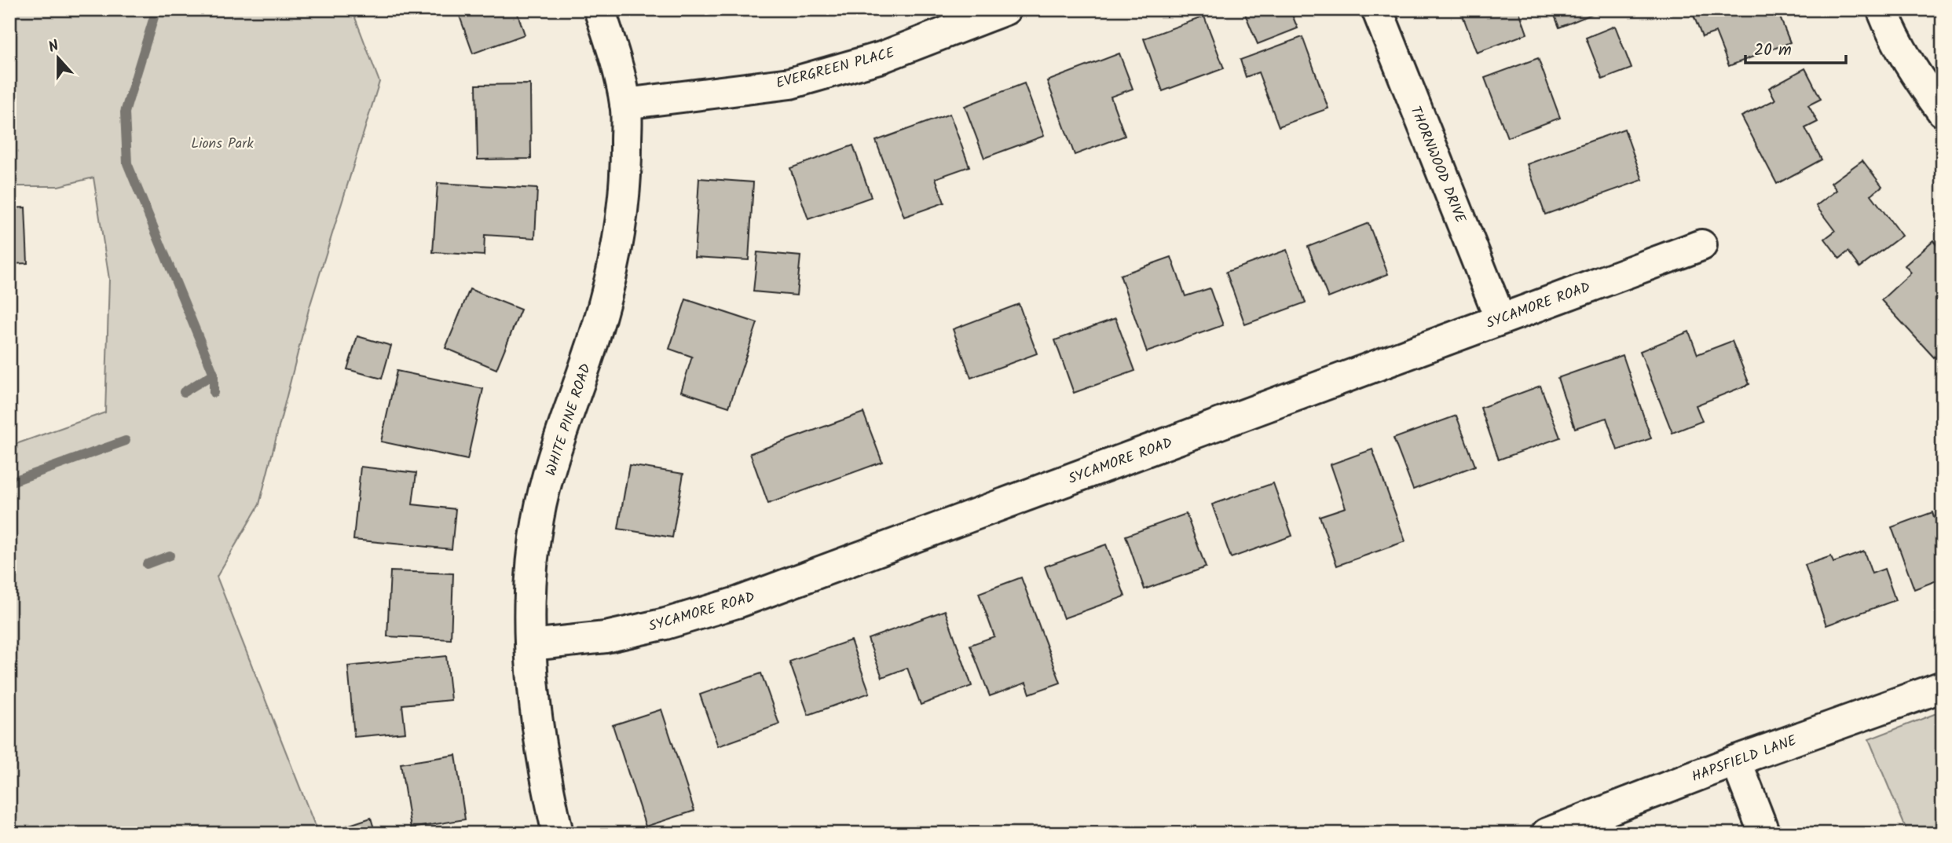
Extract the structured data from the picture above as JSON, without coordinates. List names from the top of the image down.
{
  "streets": {
    "street": [
      "EVERGREEN PLACE",
      "THORNWOOD DRIVE",
      "SYCAMORE ROAD",
      "WHITE PINE ROAD",
      "HAPSFIELD LANE"
    ]
  },
  "crossings": [
    ["EVERGREEN PLACE", "WHITE PINE ROAD"],
    ["THORNWOOD DRIVE", "SYCAMORE ROAD"],
    ["SYCAMORE ROAD", "WHITE PINE ROAD"]
  ],
  "parks": ["Lions Park"],
  "scale_bar": "20 m",
  "north": "top"
}
